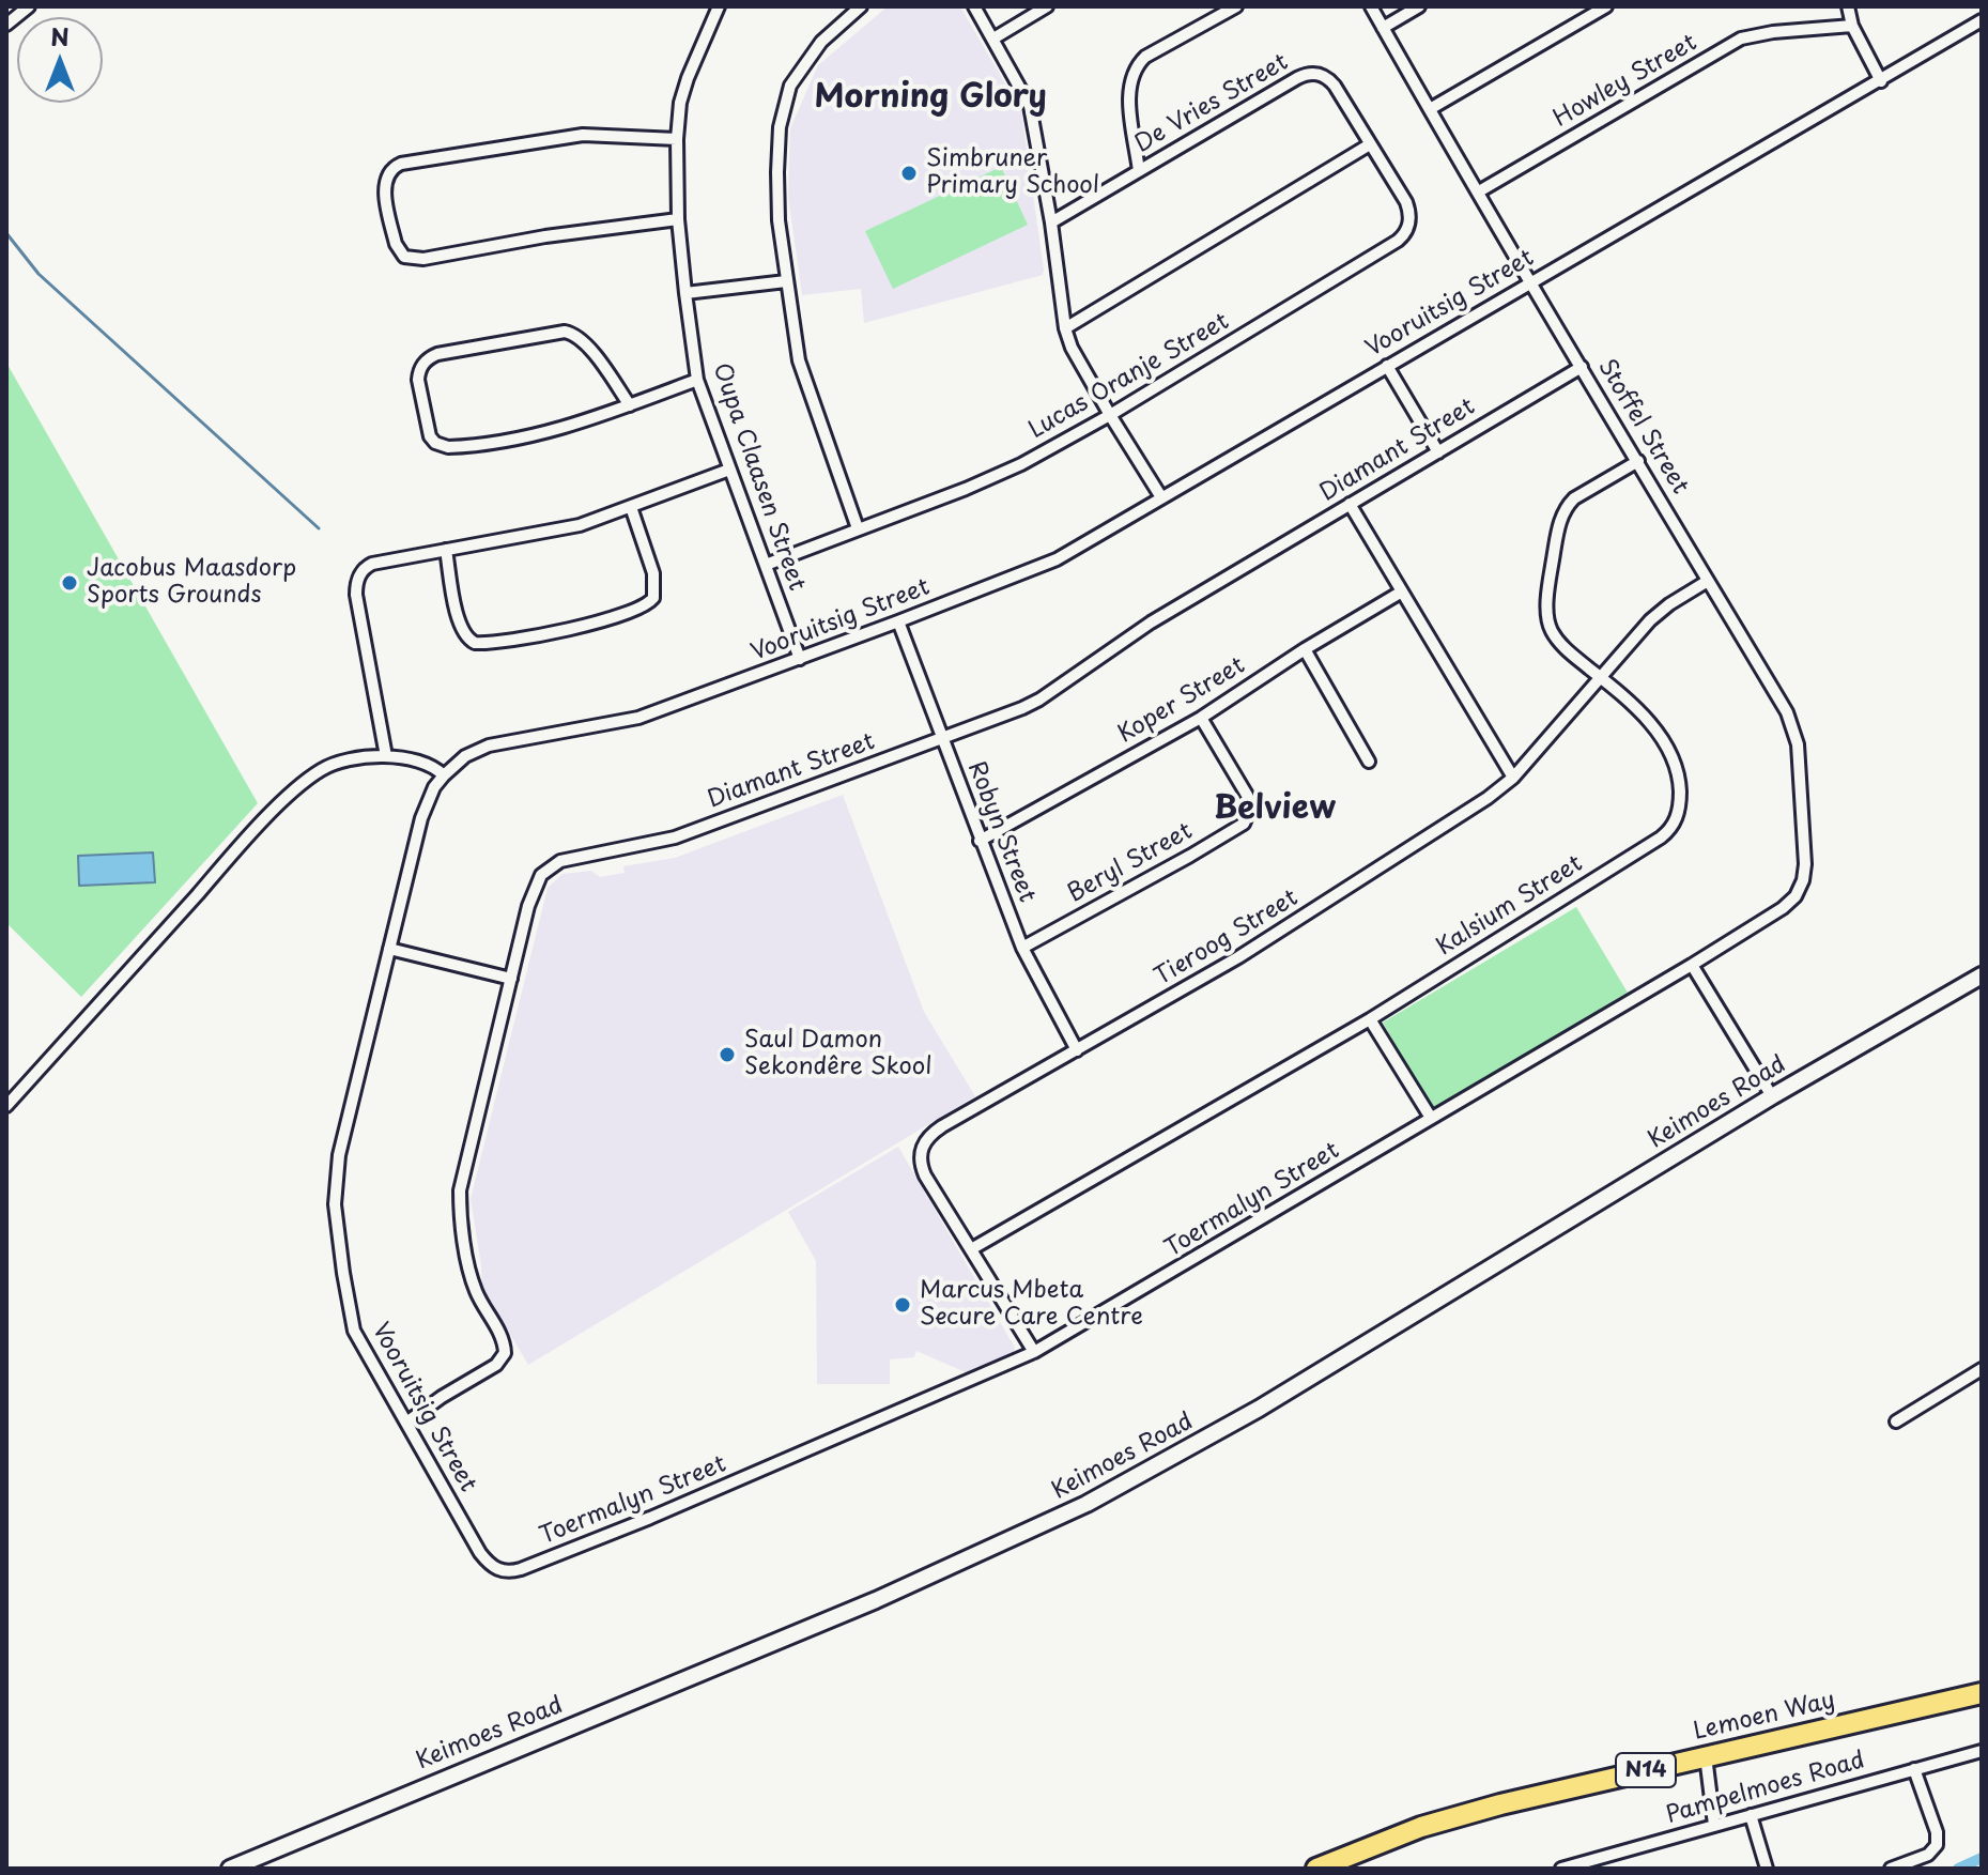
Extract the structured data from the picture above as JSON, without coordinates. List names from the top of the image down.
{
  "streets": {
    "highway": ["Lemoen Way", "N14"],
    "street": [
      "Howley Street",
      "De Vries Street",
      "Vooruitsig Street",
      "Lucas Oranje Street",
      "Stoffel Street",
      "Diamant Street",
      "Oupa Claasen Street",
      "Koper Street",
      "Robyn Street",
      "Beryl Street",
      "Kalsium Street",
      "Tieroog Street",
      "Keimoes Road",
      "Toermalyn Street",
      "Pampelmoes Road"
    ]
  },
  "crossings": [
    ["Howley Street", "Stoffel Street"],
    ["De Vries Street", "Lucas Oranje Street"],
    ["Vooruitsig Street", "Stoffel Street"],
    ["Vooruitsig Street", "Diamant Street"],
    ["Vooruitsig Street", "Oupa Claasen Street"],
    ["Vooruitsig Street", "Robyn Street"],
    ["Vooruitsig Street", "Toermalyn Street"],
    ["Lucas Oranje Street", "Oupa Claasen Street"],
    ["Stoffel Street", "Diamant Street"],
    ["Stoffel Street", "Kalsium Street"],
    ["Stoffel Street", "Tieroog Street"],
    ["Stoffel Street", "Toermalyn Street"],
    ["Diamant Street", "Robyn Street"],
    ["Koper Street", "Robyn Street"],
    ["Koper Street", "Beryl Street"],
    ["Robyn Street", "Beryl Street"],
    ["Robyn Street", "Tieroog Street"],
    ["Kalsium Street", "Tieroog Street"],
    ["Tieroog Street", "Toermalyn Street"]
  ],
  "districts": ["Morning Glory", "Belview"],
  "places": [
    "Simbruner Primary School",
    "Jacobus Maasdorp Sports Grounds",
    "Saul Damon Sekondêre Skool",
    "Marcus Mbeta Secure Care Centre"
  ],
  "north": "top"
}
